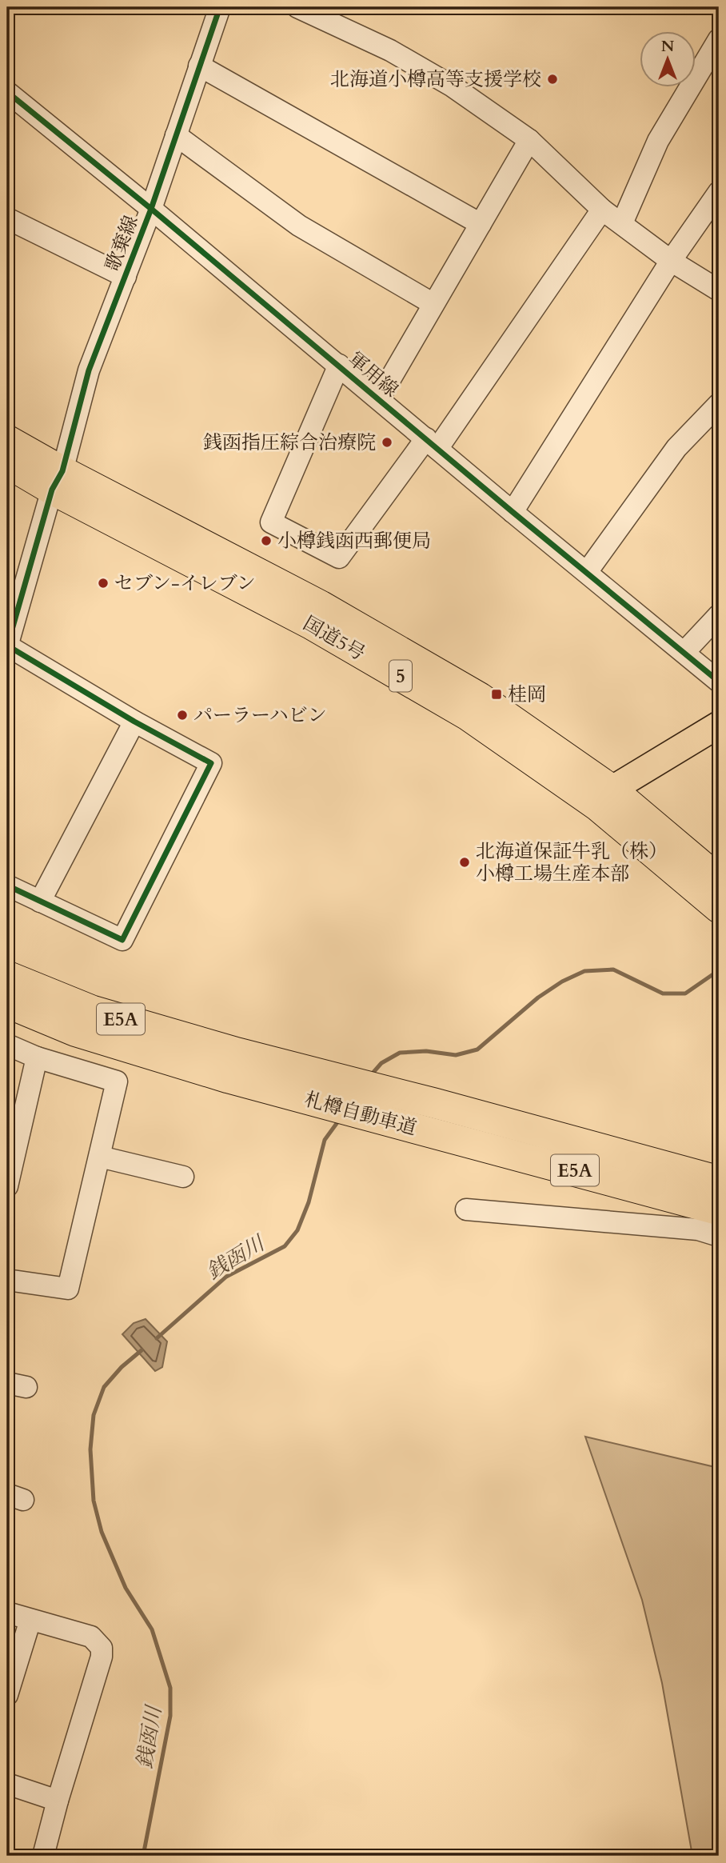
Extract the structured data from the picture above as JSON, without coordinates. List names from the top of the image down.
{
  "streets": {
    "highway": [
      "国道5号",
      "5",
      "E5A",
      "札樽自動車道"
    ],
    "street": ["歌棄線", "軍用線"]
  },
  "crossings": [
    ["歌棄線", "軍用線"],
    ["歌棄線", "国道5号"]
  ],
  "water": ["銭函川"],
  "places": {
    "other": [
      "北海道小樽高等支援学校",
      "銭函指圧綜合治療院",
      "小樽銭函西郵便局",
      "セブン-イレブン",
      "パーラーハビン",
      "北海道保証牛乳（株） 小樽工場生産本部"
    ],
    "transit": ["桂岡"]
  },
  "north": "top"
}
